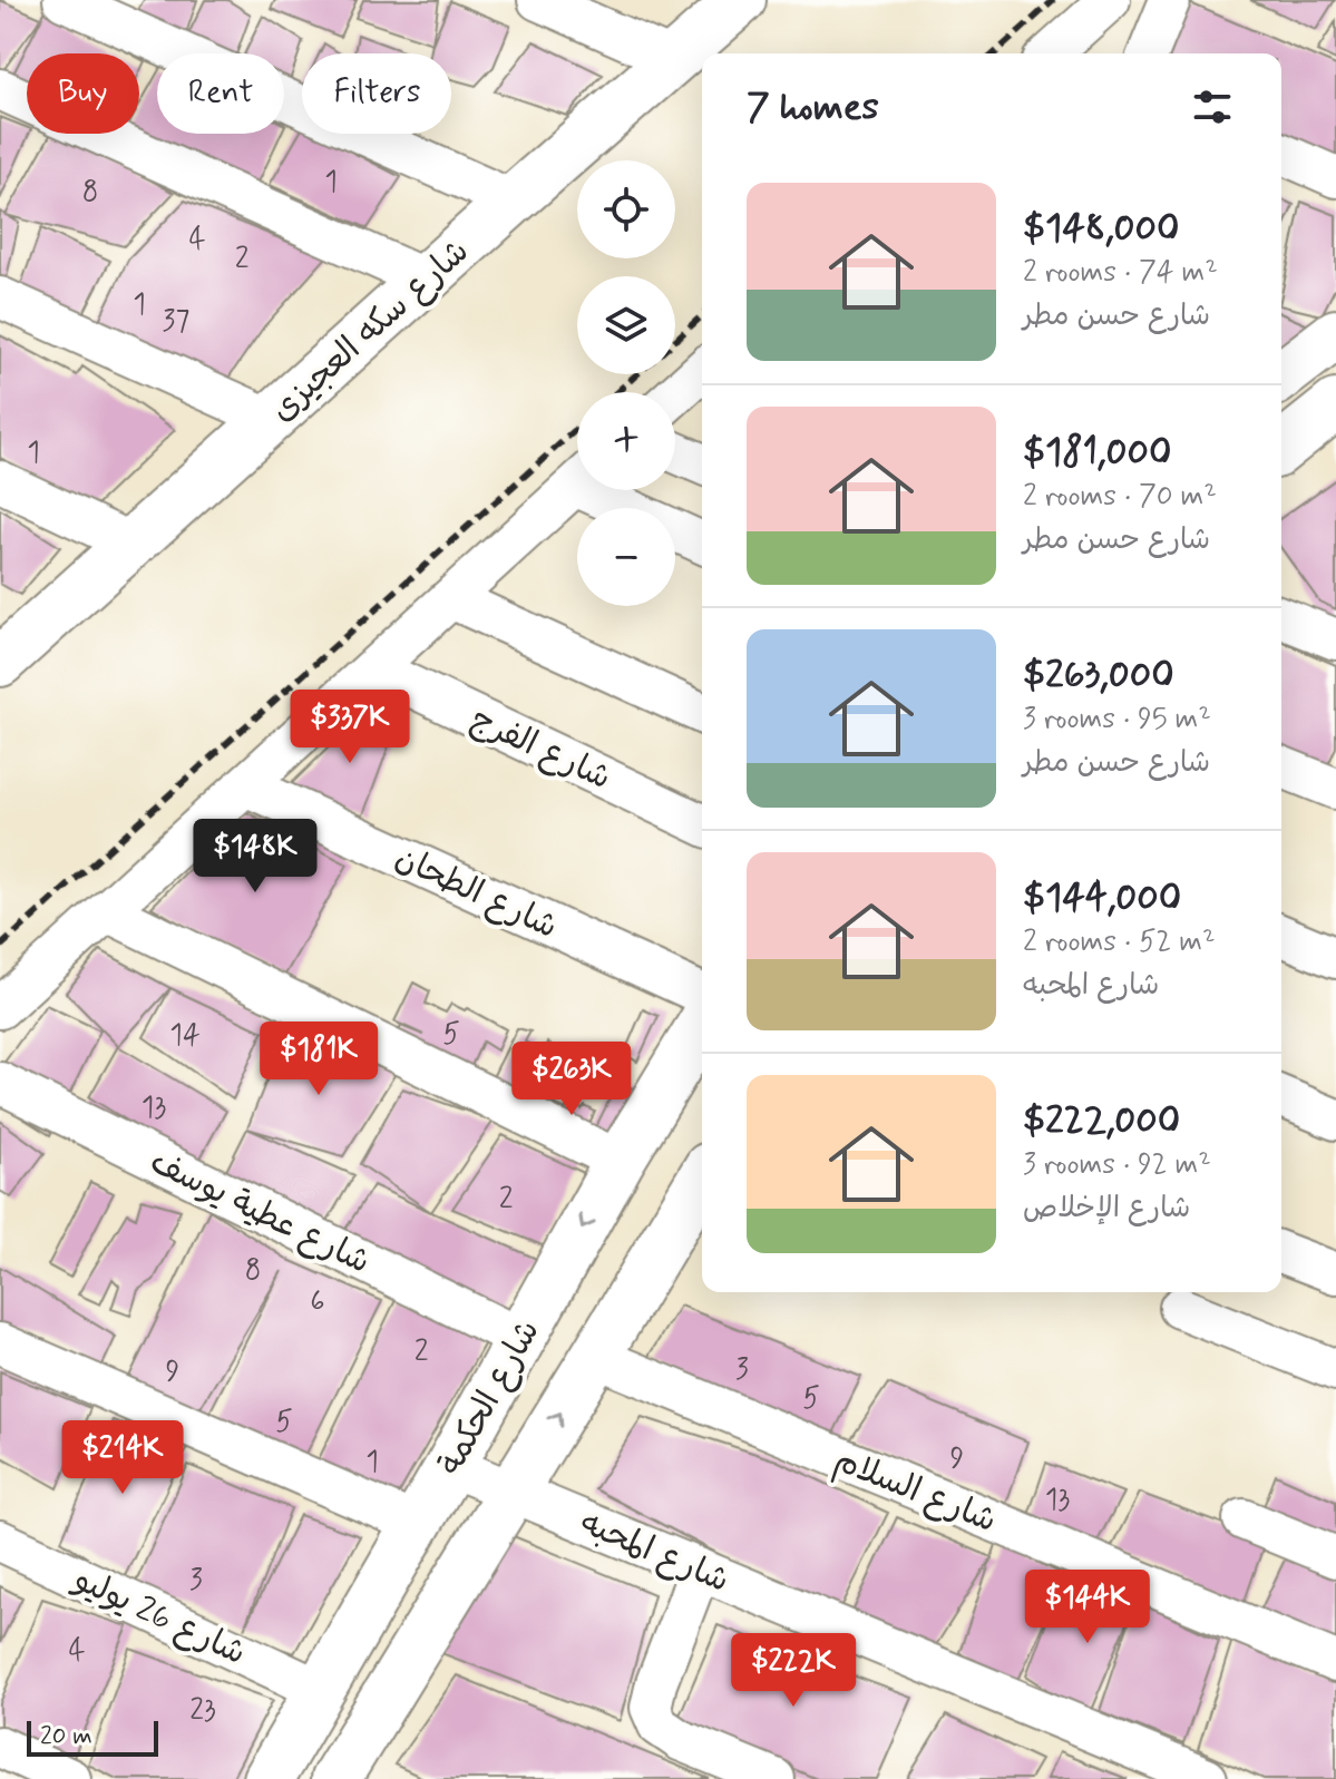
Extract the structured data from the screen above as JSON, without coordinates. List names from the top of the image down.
{
  "streets": {
    "street": [
      "شارع سكه العجيزى",
      "شارع الفرج",
      "شارع الطحان",
      "شارع عطية يوسف",
      "شارع الحكمة",
      "شارع السلام",
      "شارع المحبه",
      "شارع 26 يوليو"
    ]
  },
  "crossings": [
    ["شارع عطية يوسف", "شارع الحكمة"],
    ["شارع الحكمة", "شارع السلام"],
    ["شارع الحكمة", "شارع المحبه"],
    ["شارع الحكمة", "شارع 26 يوليو"]
  ],
  "house_numbers": [
    "1",
    "8",
    "4",
    "2",
    "1",
    "37",
    "1",
    "5",
    "14",
    "13",
    "2",
    "8",
    "6",
    "2",
    "3",
    "9",
    "5",
    "5",
    "9",
    "1",
    "13",
    "3",
    "4",
    "23"
  ],
  "scale_bar": "20 m",
  "page": {
    "chip": ["Buy", "Rent", "Filters"],
    "heading": "7 homes",
    "map_buttons": ["+", "−"],
    "list": [
      {
        "name": "$148,000",
        "note": "2 rooms · 74 m² · شارع حسن مطر"
      },
      {
        "name": "$181,000",
        "note": "2 rooms · 70 m² · شارع حسن مطر"
      },
      {
        "name": "$263,000",
        "note": "3 rooms · 95 m² · شارع حسن مطر"
      },
      {
        "name": "$144,000",
        "note": "2 rooms · 52 m² · شارع المحبه"
      },
      {
        "name": "$222,000",
        "note": "3 rooms · 92 m² · شارع الإخلاص"
      }
    ],
    "price": [
      "$337K",
      "$148K",
      "$181K",
      "$263K",
      "$214K",
      "$144K",
      "$222K"
    ],
    "scale": "20 m"
  }
}
